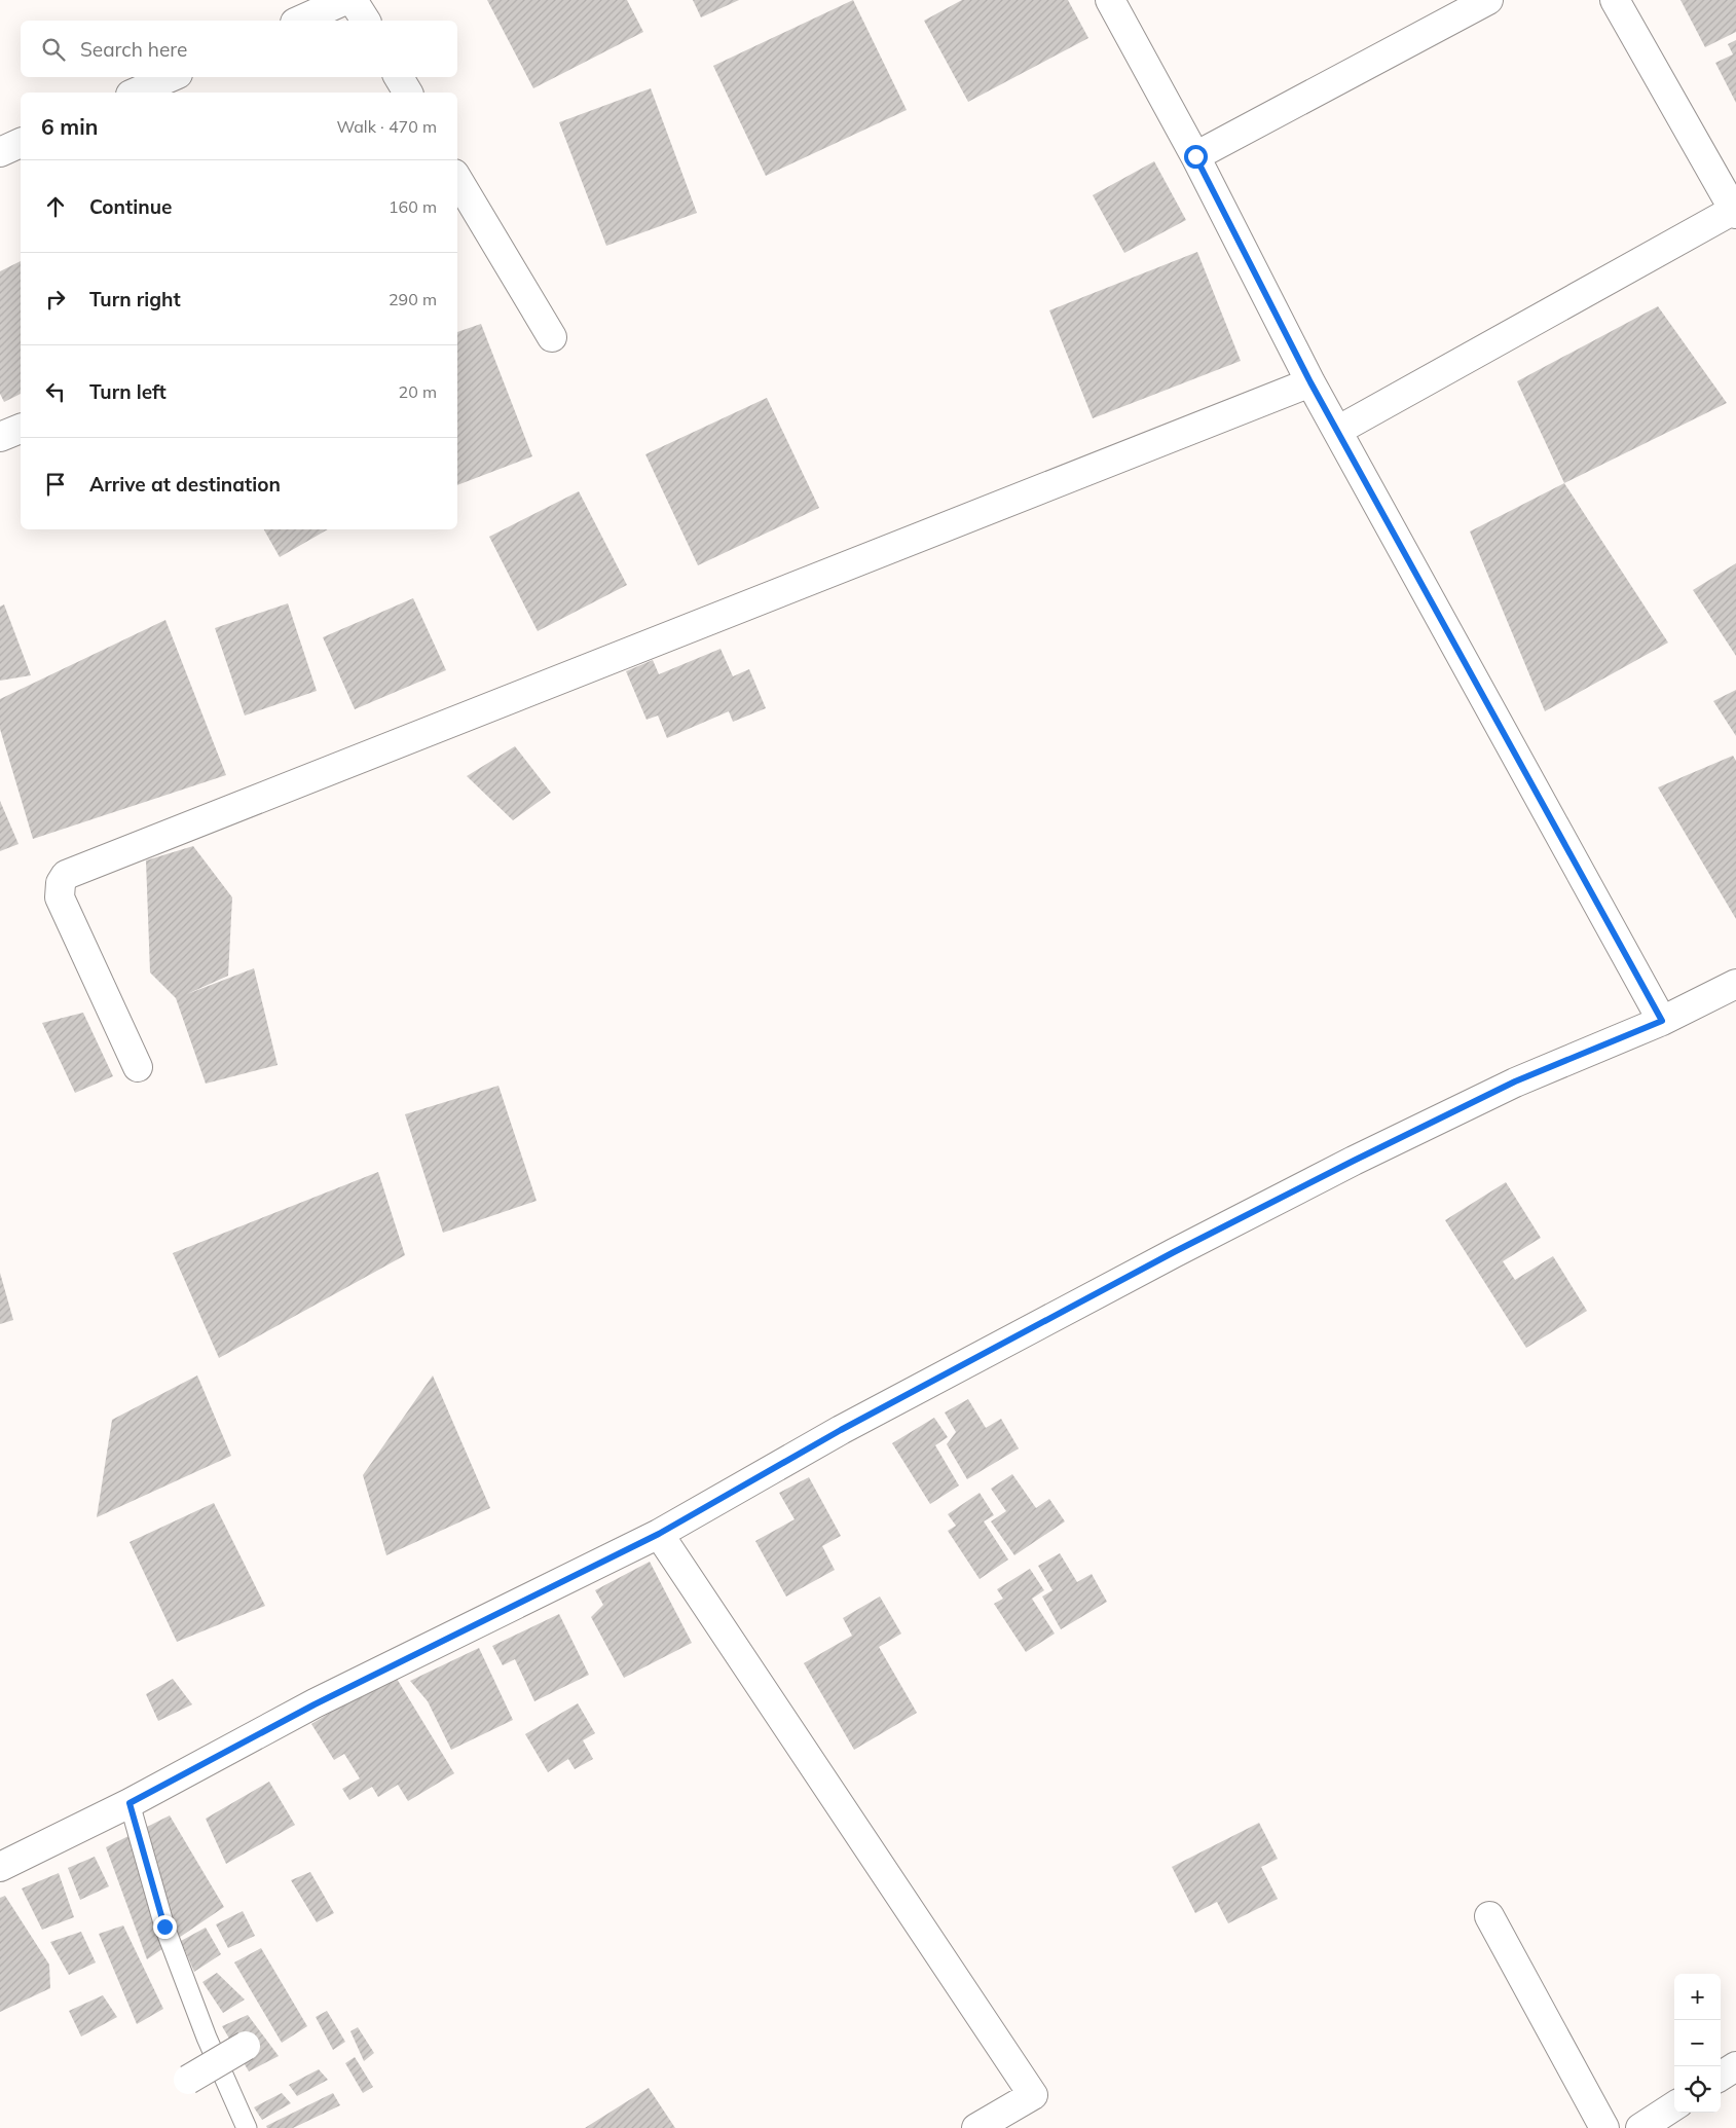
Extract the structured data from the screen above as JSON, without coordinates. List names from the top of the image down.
{
  "page": {
    "search": "Search here",
    "heading": ["6 min", "Walk · 470 m"],
    "list": [
      ["Continue", "160 m"],
      ["Turn right", "290 m"],
      ["Turn left", "20 m"],
      "Arrive at destination"
    ],
    "map_buttons": ["+", "−"]
  }
}
